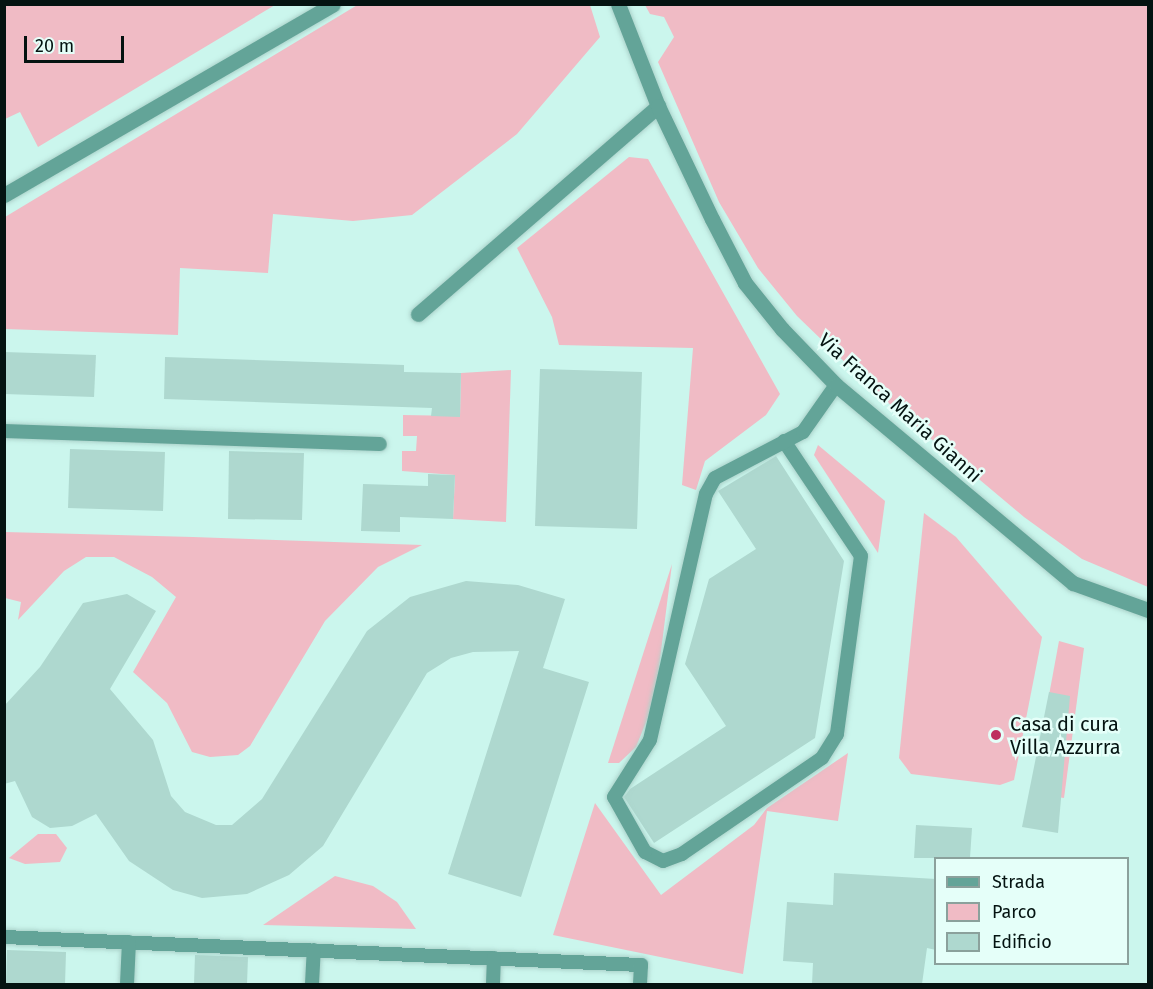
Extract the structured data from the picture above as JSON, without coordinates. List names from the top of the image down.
{
  "streets": {
    "street": ["Via Franca Maria Gianni"]
  },
  "places": ["Casa di cura Villa Azzurra"],
  "legend": ["Strada", "Parco", "Edificio"],
  "scale_bar": "20 m"
}
